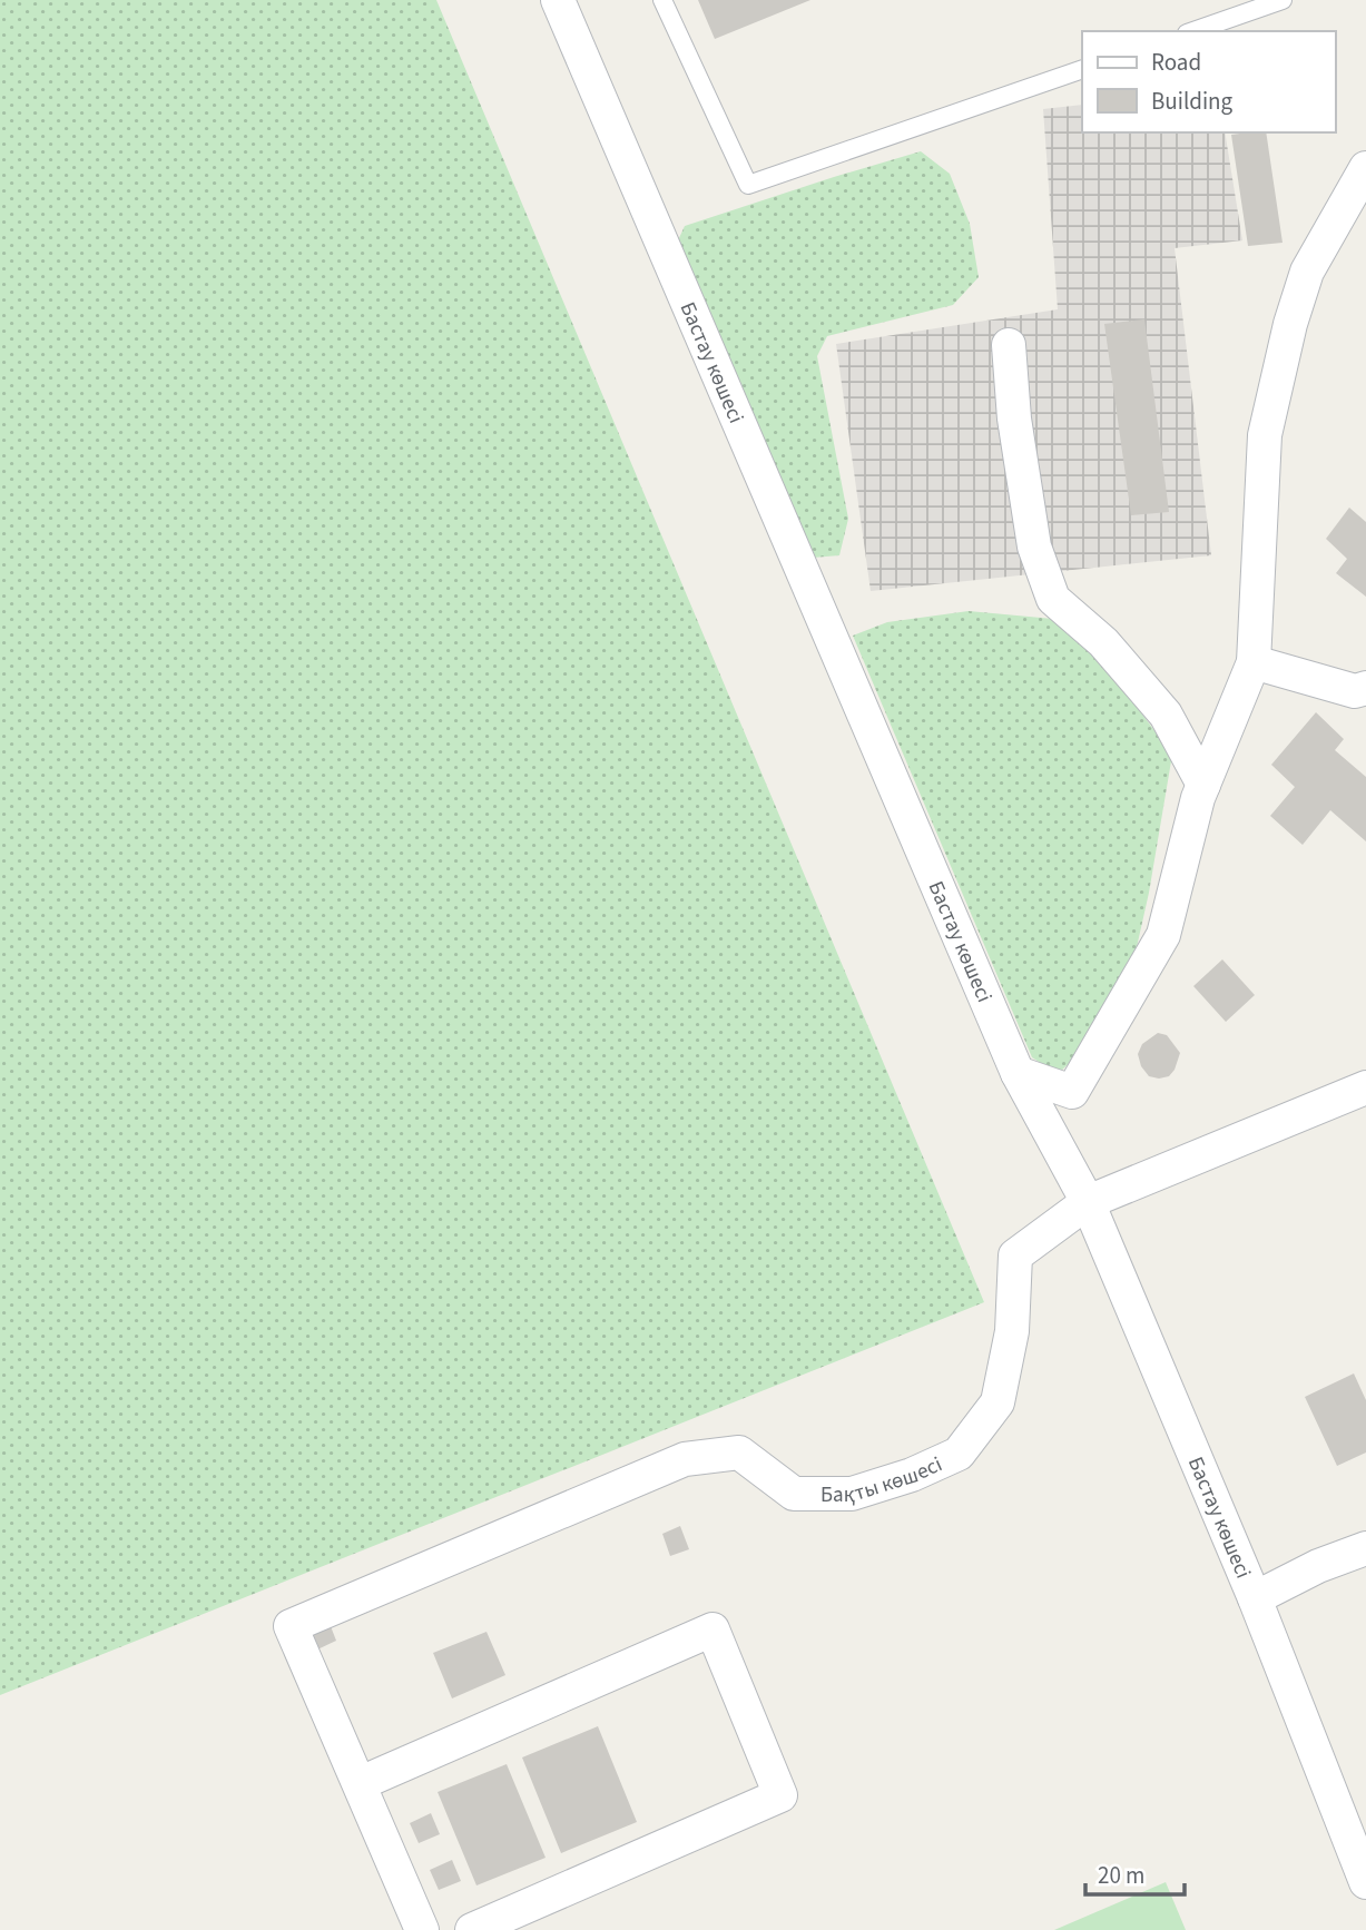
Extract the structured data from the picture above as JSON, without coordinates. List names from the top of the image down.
{
  "streets": {
    "street": ["Бастау көшесі", "Бақты көшесі"]
  },
  "crossings": [
    ["Бастау көшесі", "Бақты көшесі"]
  ],
  "legend": ["Road", "Building"],
  "scale_bar": "20 m"
}
